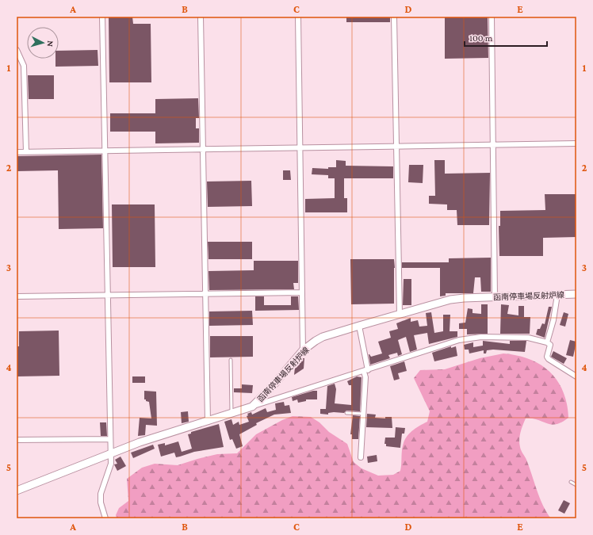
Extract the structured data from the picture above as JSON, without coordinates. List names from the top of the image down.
{
  "streets": {
    "main road": ["函南停車場反射炉線"]
  },
  "scale_bar": "100 m",
  "north": "right",
  "grid": {
    "columns": [
      "A",
      "B",
      "C",
      "D",
      "E"
    ],
    "rows": [
      "1",
      "2",
      "3",
      "4",
      "5"
    ]
  }
}
